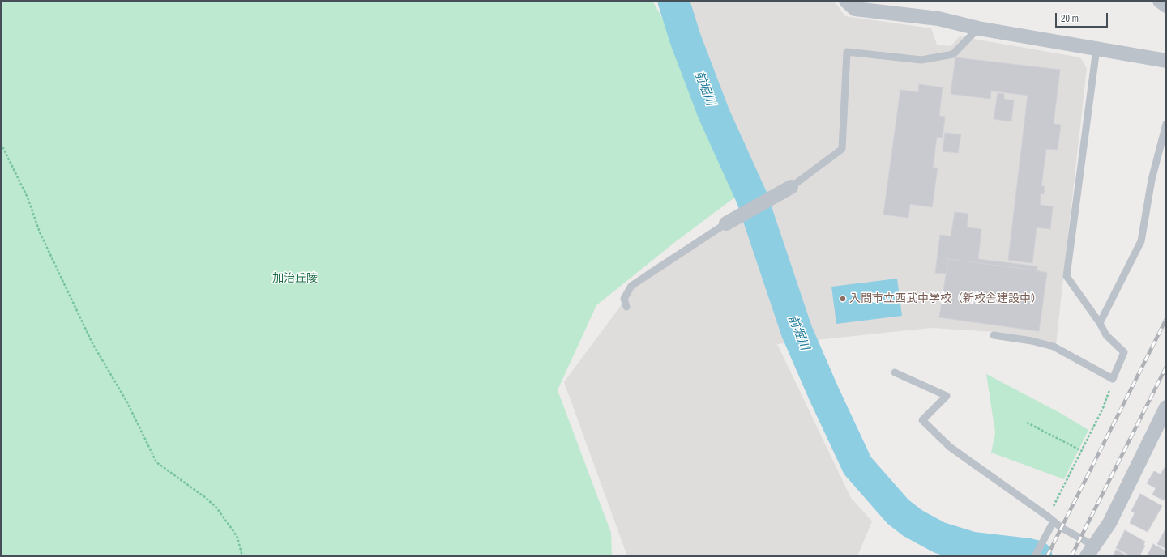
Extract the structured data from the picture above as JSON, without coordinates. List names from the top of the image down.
{
  "water": ["前堀川"],
  "parks": ["加治丘陵"],
  "places": ["入間市立西武中学校（新校舎建設中）"],
  "scale_bar": "20 m"
}
